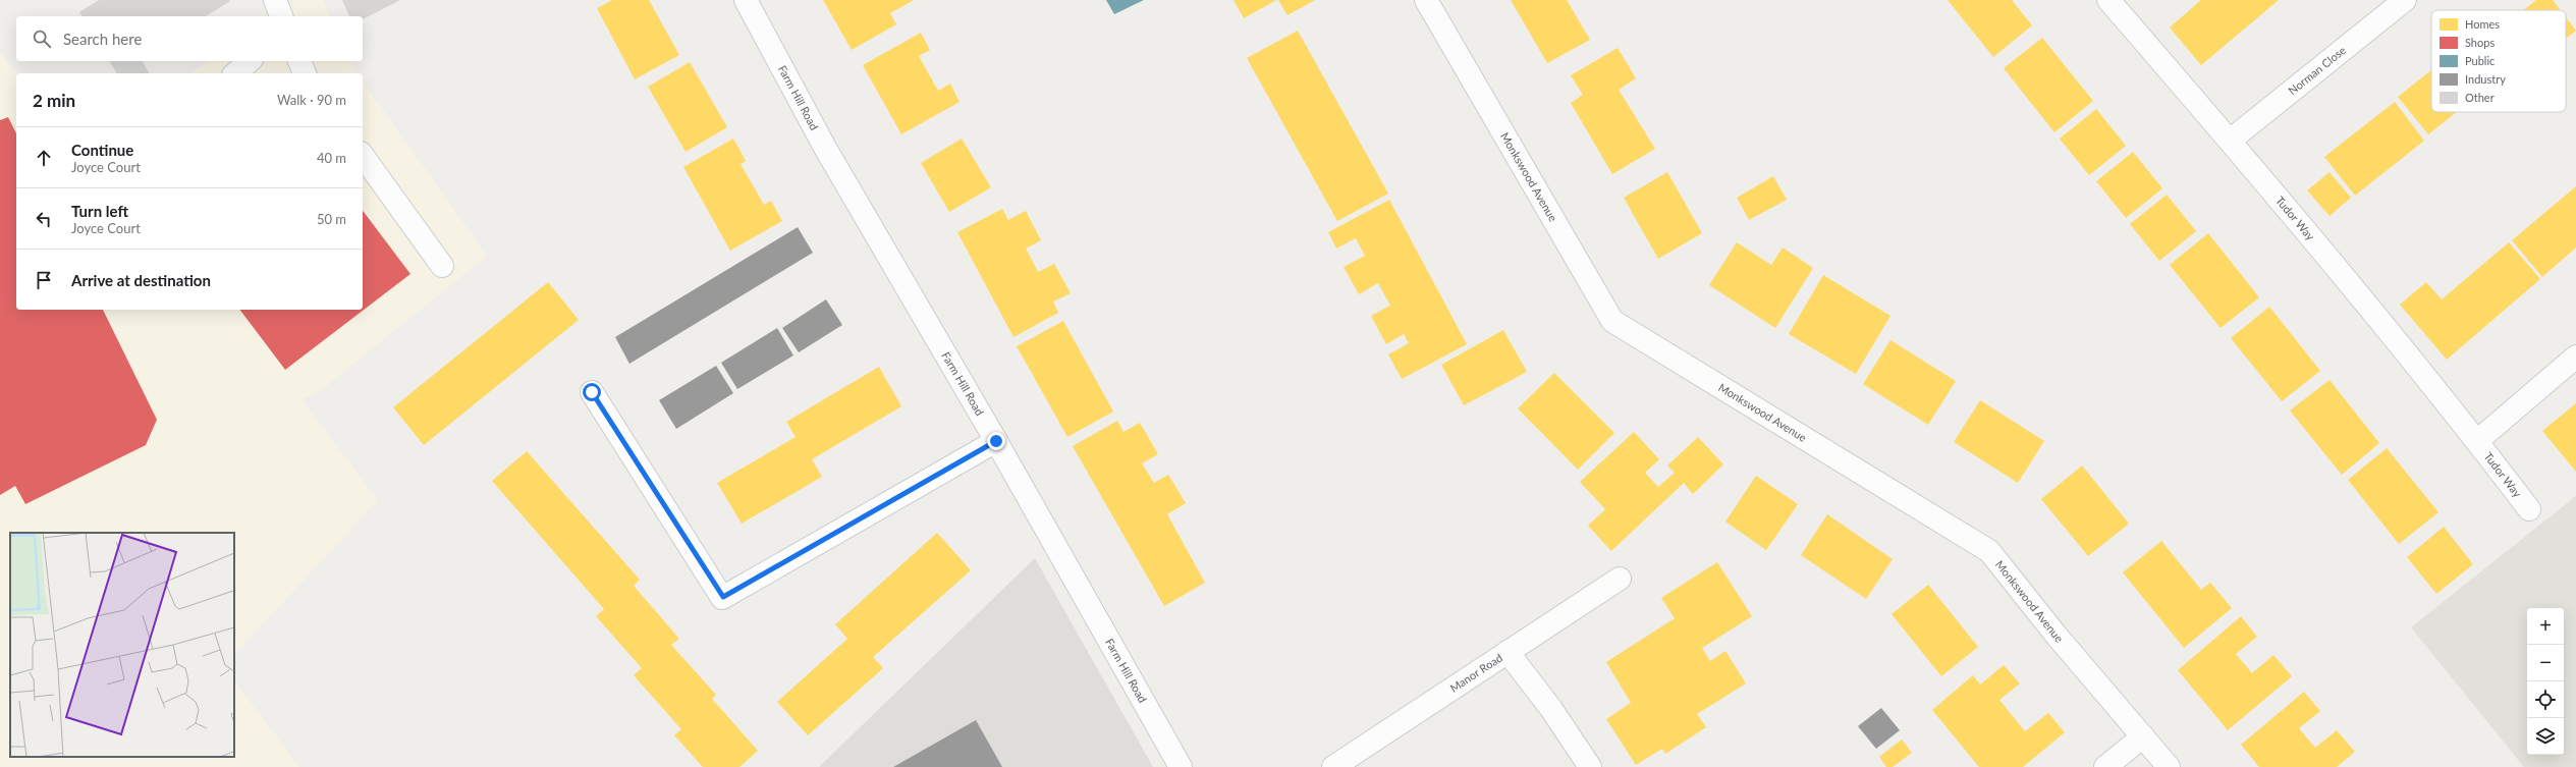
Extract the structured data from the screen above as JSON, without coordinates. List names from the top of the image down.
{
  "streets": {
    "street": [
      "Norman Close",
      "Farm Hill Road",
      "Monkswood Avenue",
      "Tudor Way",
      "Manor Road"
    ]
  },
  "crossings": [
    ["Norman Close", "Tudor Way"]
  ],
  "legend": [
    "Homes",
    "Shops",
    "Public",
    "Industry",
    "Other"
  ],
  "page": {
    "search": "Search here",
    "heading": ["2 min", "Walk · 90 m"],
    "list": [
      ["Continue", "Joyce Court", "40 m"],
      ["Turn left", "Joyce Court", "50 m"],
      "Arrive at destination"
    ],
    "map_buttons": ["+", "−"]
  }
}
